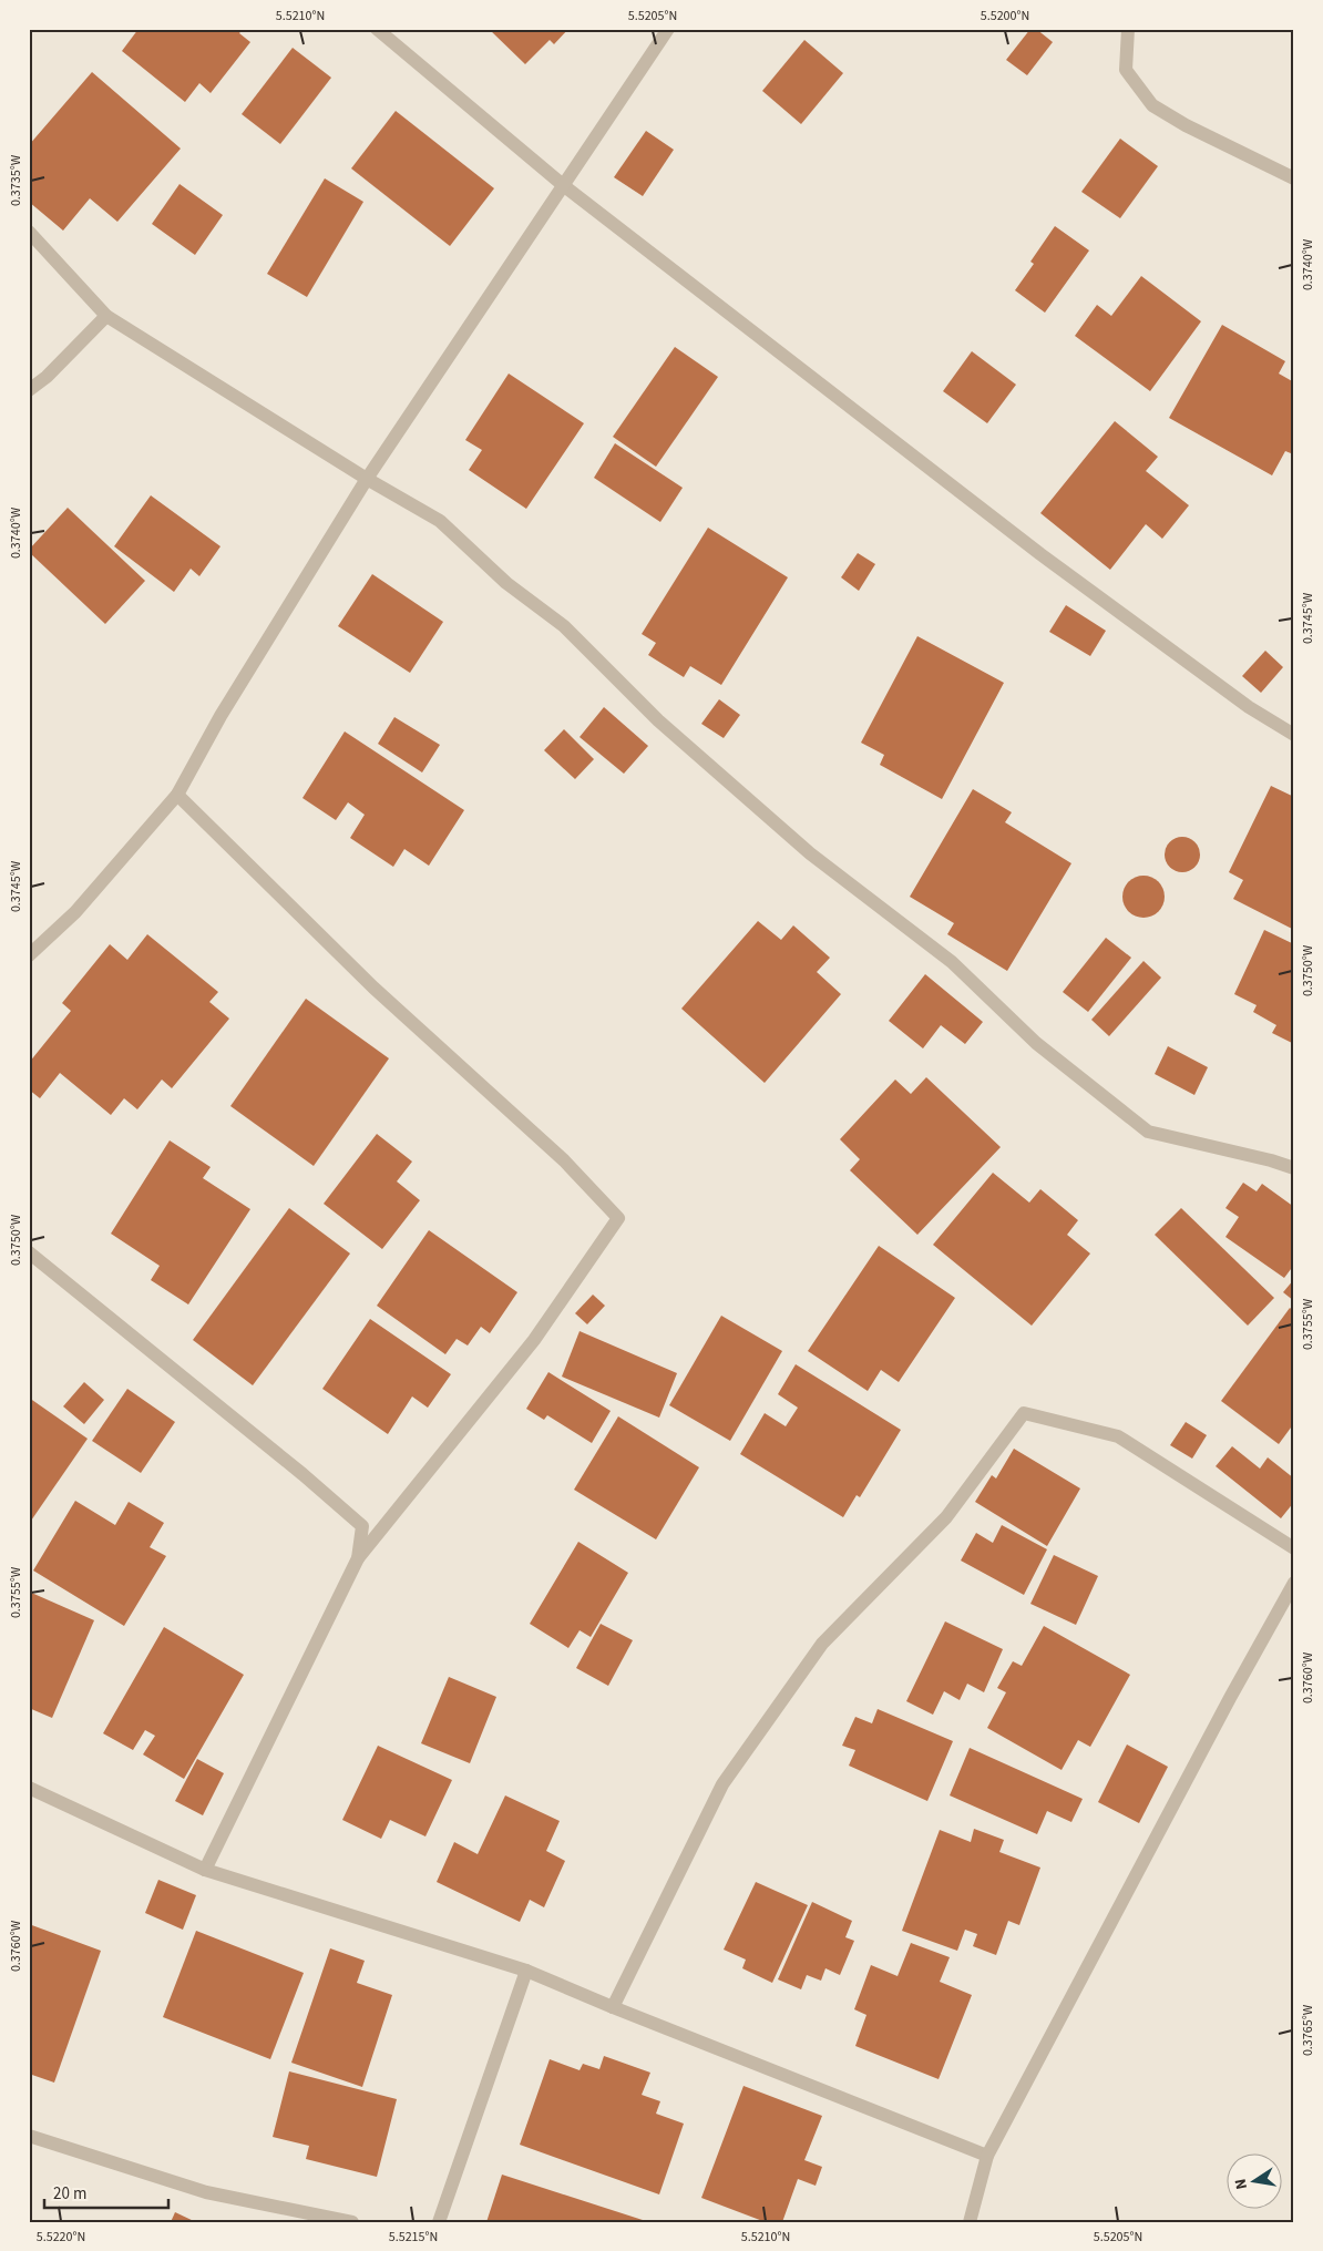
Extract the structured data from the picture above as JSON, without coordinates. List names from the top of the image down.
{
  "scale_bar": "20 m",
  "north": "left",
  "coordinates": [
    "5.5210°N",
    "5.5205°N",
    "5.5200°N",
    "0.3735°W",
    "0.3740°W",
    "0.3745°W",
    "0.3750°W",
    "0.3755°W",
    "0.3760°W",
    "0.3765°W",
    "5.5220°N",
    "5.5215°N"
  ]
}
